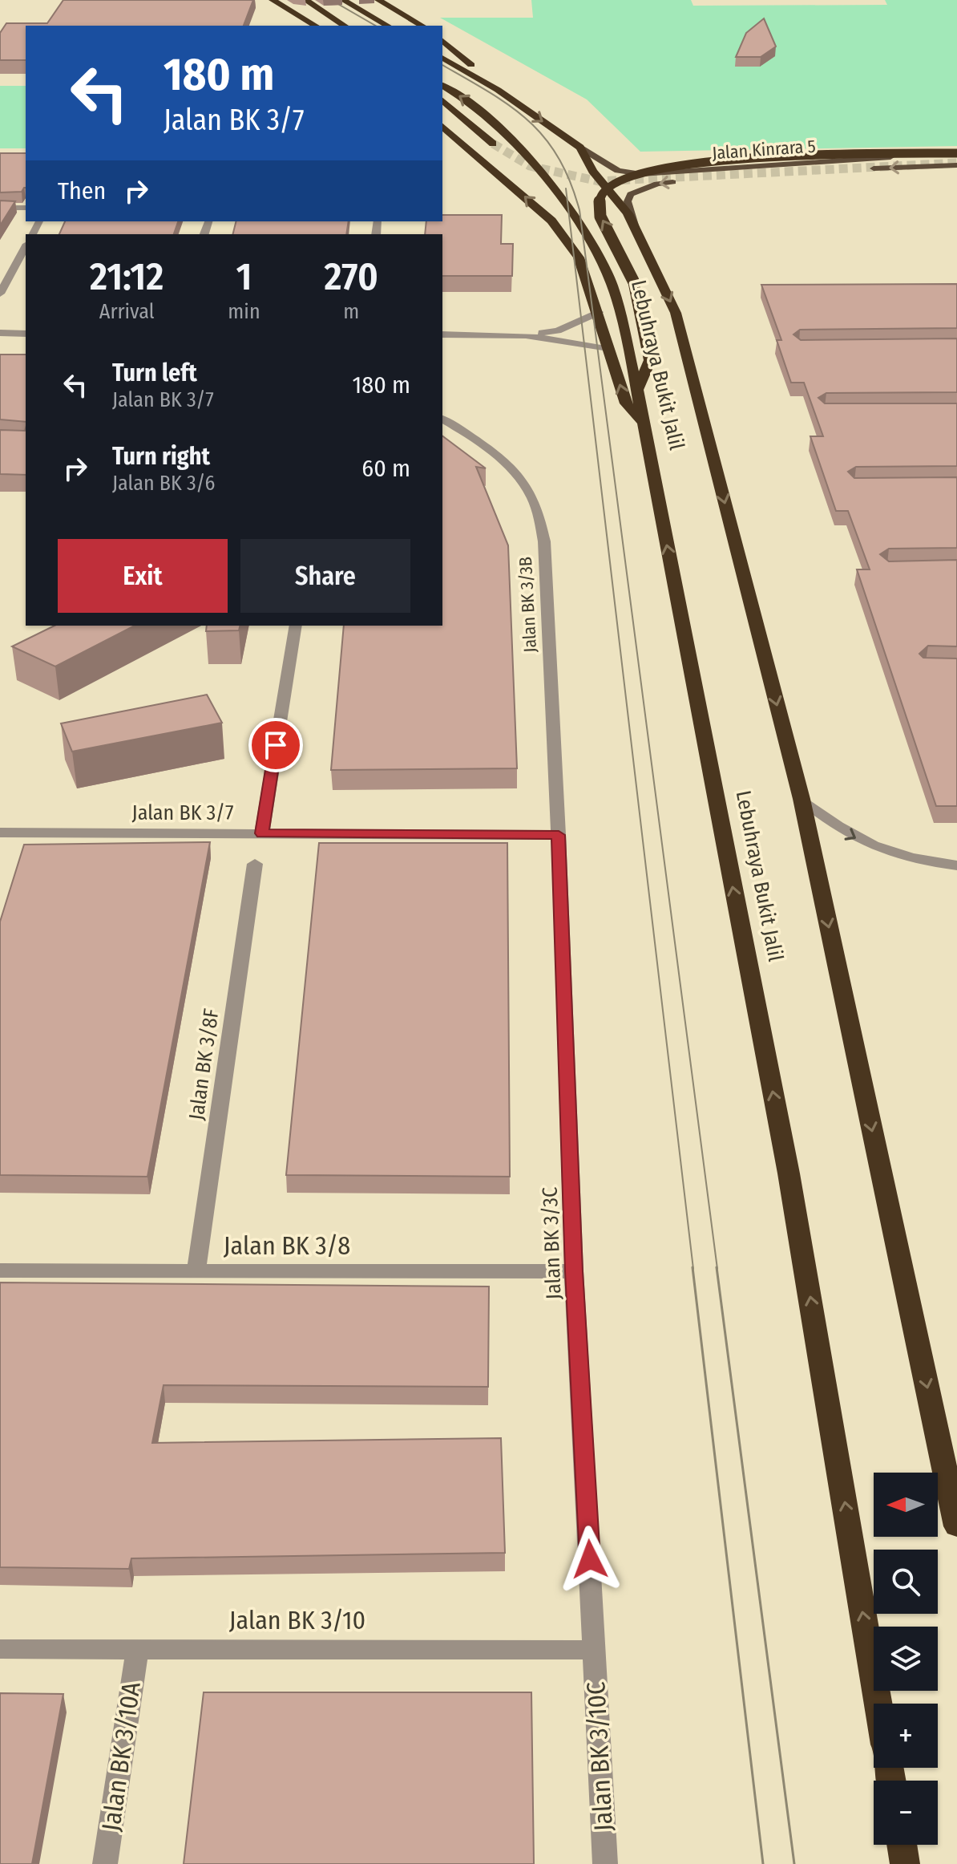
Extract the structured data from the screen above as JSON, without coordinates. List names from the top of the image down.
{
  "streets": {
    "highway": ["Lebuhraya Bukit Jalil"],
    "main road": ["Jalan Kinrara 5"],
    "street": [
      "Jalan BK 3/3B",
      "Jalan BK 3/7",
      "Jalan BK 3/8F",
      "Jalan BK 3/3C",
      "Jalan BK 3/8",
      "Jalan BK 3/10",
      "Jalan BK 3/10A",
      "Jalan BK 3/10C"
    ]
  },
  "crossings": [
    ["Jalan Kinrara 5", "Lebuhraya Bukit Jalil"],
    ["Jalan BK 3/3B", "Jalan BK 3/7"],
    ["Jalan BK 3/3B", "Jalan BK 3/3C"],
    ["Jalan BK 3/7", "Jalan BK 3/3C"],
    ["Jalan BK 3/8F", "Jalan BK 3/8"],
    ["Jalan BK 3/3C", "Jalan BK 3/8"],
    ["Jalan BK 3/3C", "Jalan BK 3/10"],
    ["Jalan BK 3/3C", "Jalan BK 3/10C"],
    ["Jalan BK 3/10", "Jalan BK 3/10A"],
    ["Jalan BK 3/10", "Jalan BK 3/10C"]
  ],
  "north": "left",
  "page": {
    "turn": ["180 m", "Jalan BK 3/7"],
    "then": "Then",
    "eta": [
      "21:12",
      "Arrival",
      "1",
      "min",
      "270",
      "m"
    ],
    "list": [
      {
        "name": "Turn left",
        "note": "Jalan BK 3/7",
        "value": "180 m"
      },
      {
        "name": "Turn right",
        "note": "Jalan BK 3/6",
        "value": "60 m"
      }
    ],
    "buttons": ["Exit", "Share"],
    "map_buttons": ["+", "−"]
  }
}
